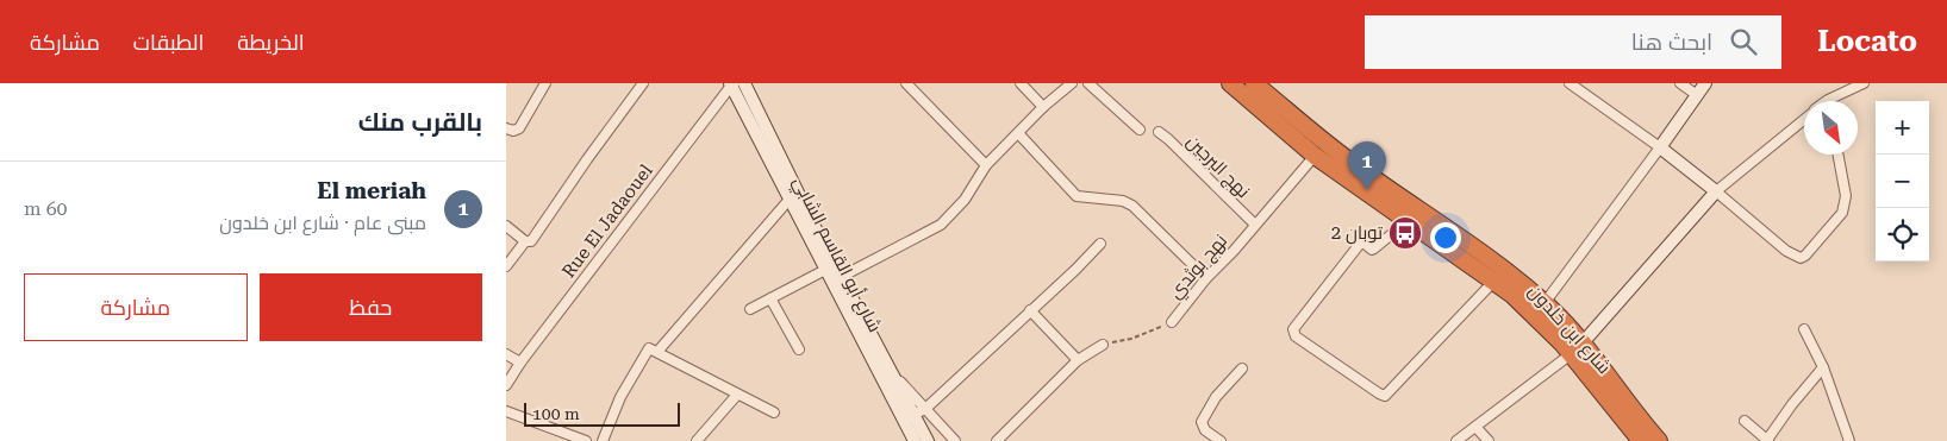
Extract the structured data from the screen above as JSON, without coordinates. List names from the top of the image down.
{
  "streets": {
    "highway": ["شارع ابن خلدون"],
    "street": [
      "نهج البرجين",
      "Rue El Jadaouel",
      "شارع أبو القاسم الشابي",
      "نهج بوثدي"
    ]
  },
  "crossings": [
    ["نهج البرجين", "نهج بوثدي"],
    ["Rue El Jadaouel", "شارع أبو القاسم الشابي"],
    ["نهج بوثدي", "شارع ابن خلدون"]
  ],
  "places": {
    "bus stop": ["توبان 2"]
  },
  "scale_bar": "100 m",
  "north": "bottom right",
  "page": {
    "header": "Locato",
    "search": "ابحث هنا",
    "nav": ["الخريطة", "الطبقات", "مشاركة"],
    "heading": "بالقرب منك",
    "map_buttons": ["+", "−"],
    "pins": "1",
    "list": [
      {
        "mark": "1",
        "name": "El meriah",
        "note": "مبنى عام · شارع ابن خلدون",
        "value": "60 m"
      }
    ],
    "buttons": ["حفظ", "مشاركة"],
    "scale": "100 m"
  }
}
